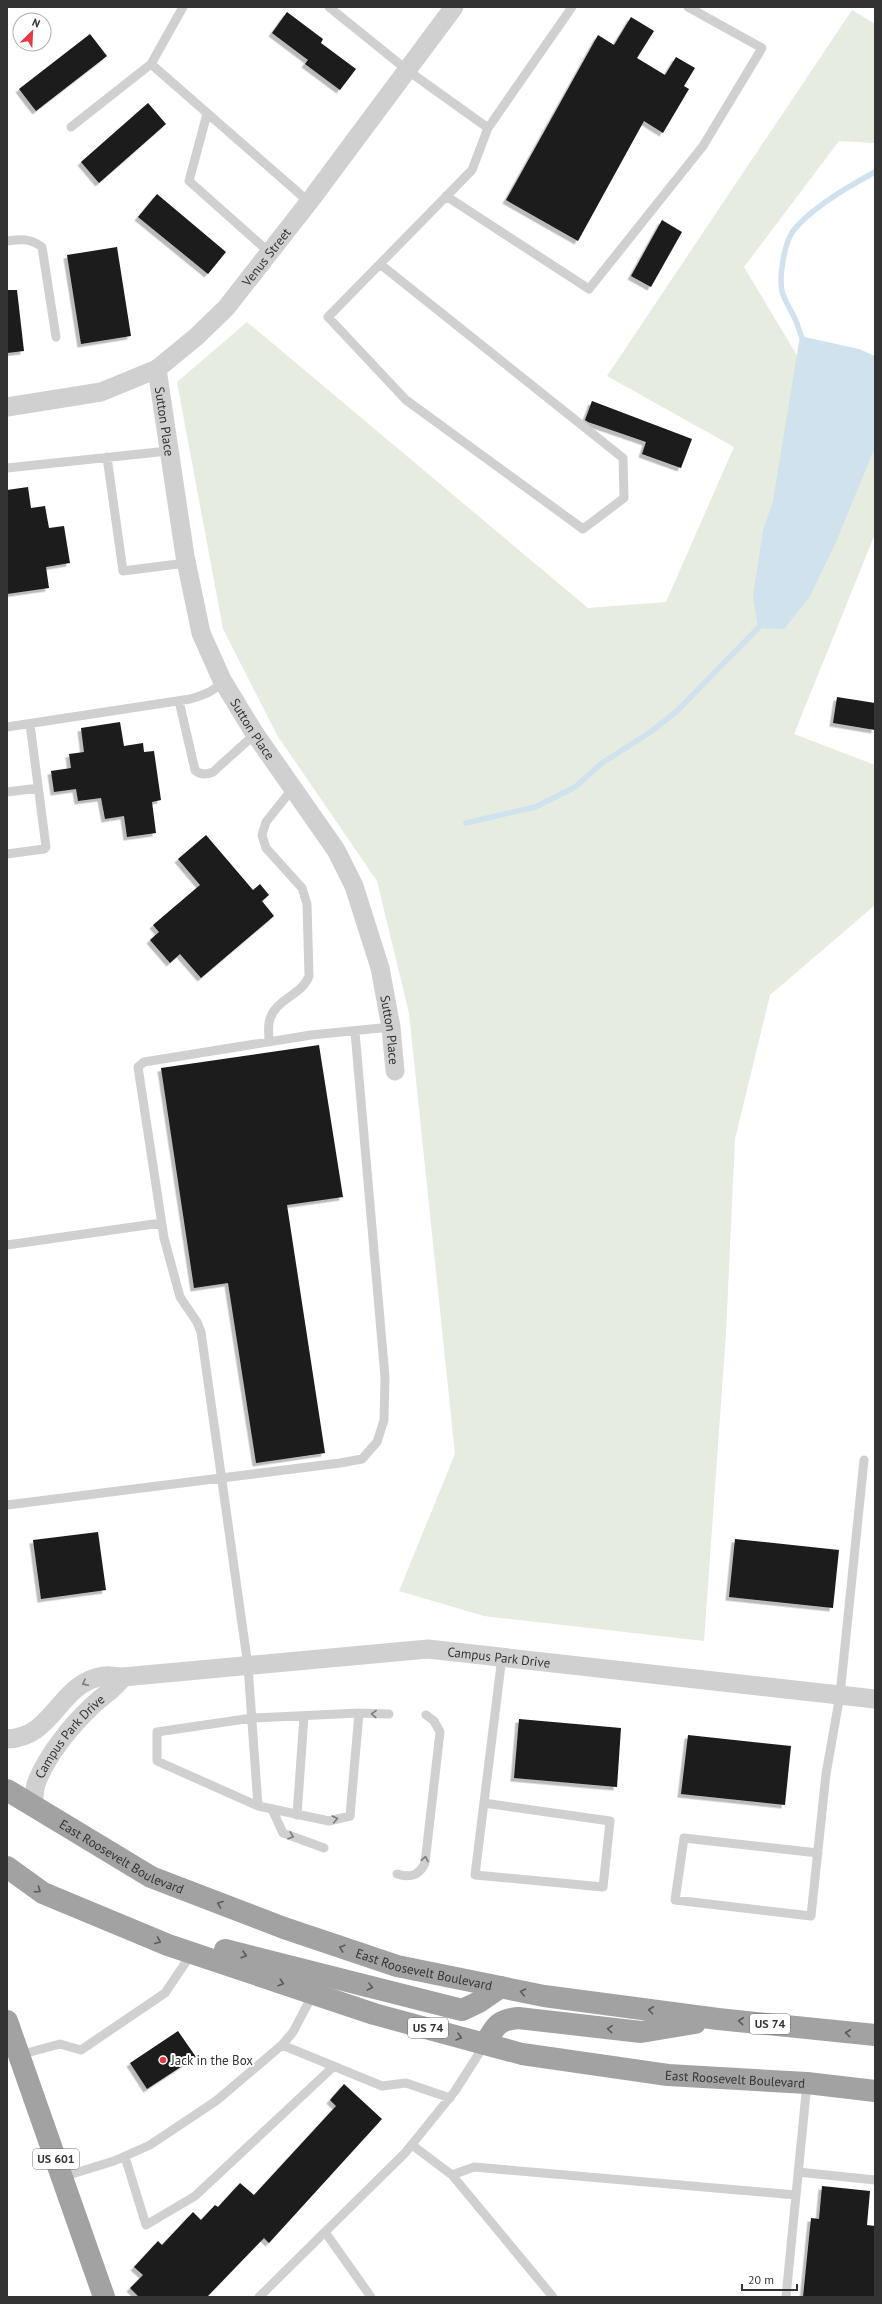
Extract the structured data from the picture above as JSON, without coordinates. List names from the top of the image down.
{
  "streets": {
    "highway": ["East Roosevelt Boulevard", "US 74", "US 601"],
    "street": ["Venus Street", "Sutton Place", "Campus Park Drive"]
  },
  "crossings": [
    ["Venus Street", "Sutton Place"],
    ["Campus Park Drive", "East Roosevelt Boulevard"]
  ],
  "places": ["Jack in the Box"],
  "scale_bar": "20 m",
  "north": "top right"
}
